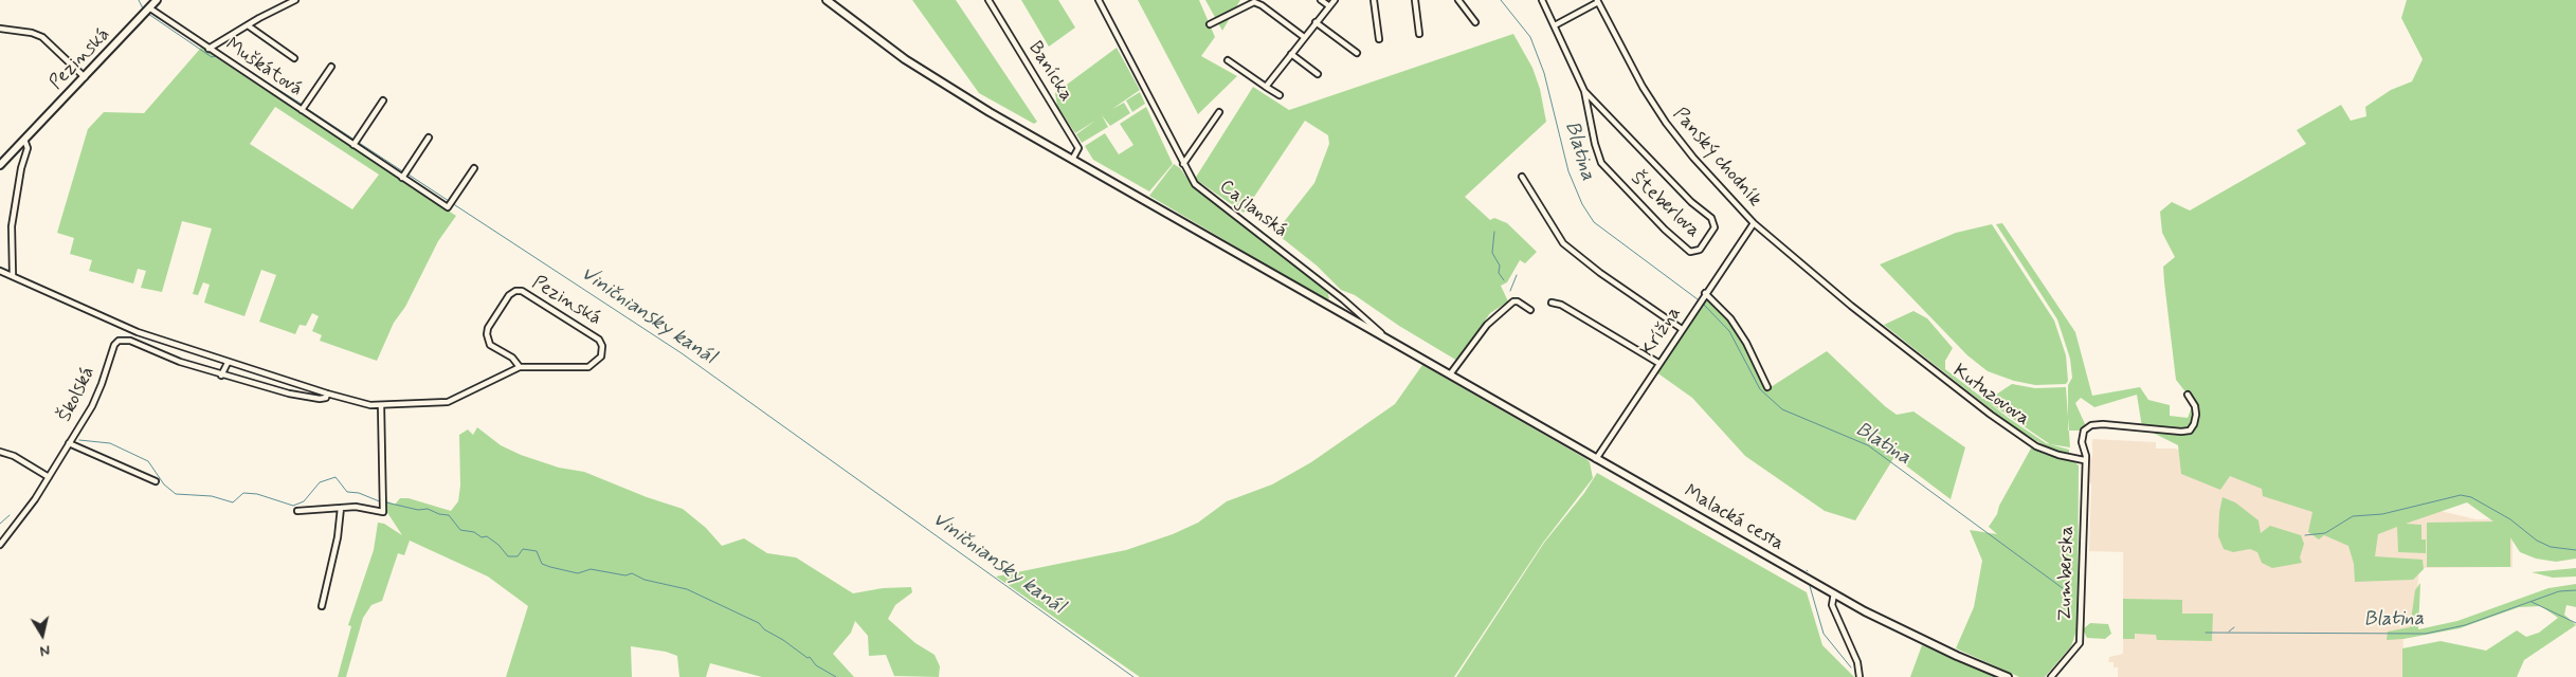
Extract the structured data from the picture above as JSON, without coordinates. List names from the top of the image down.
{
  "streets": {
    "main road": ["Pezinská", "Malacká cesta"],
    "street": [
      "Muškátová",
      "Banícka",
      "Panský chodník",
      "Šteberlova",
      "Cajlanská",
      "Krížna",
      "Školská",
      "Kutuzovova",
      "Zumberska"
    ]
  },
  "crossings": [
    ["Pezinská", "Muškátová"],
    ["Pezinská", "Školská"],
    ["Panský chodník", "Krížna"],
    ["Panský chodník", "Kutuzovova"],
    ["Krížna", "Kutuzovova"],
    ["Krížna", "Malacká cesta"],
    ["Kutuzovova", "Zumberska"]
  ],
  "water": ["Blatina", "Viničniansky kanál"],
  "north": "bottom"
}
